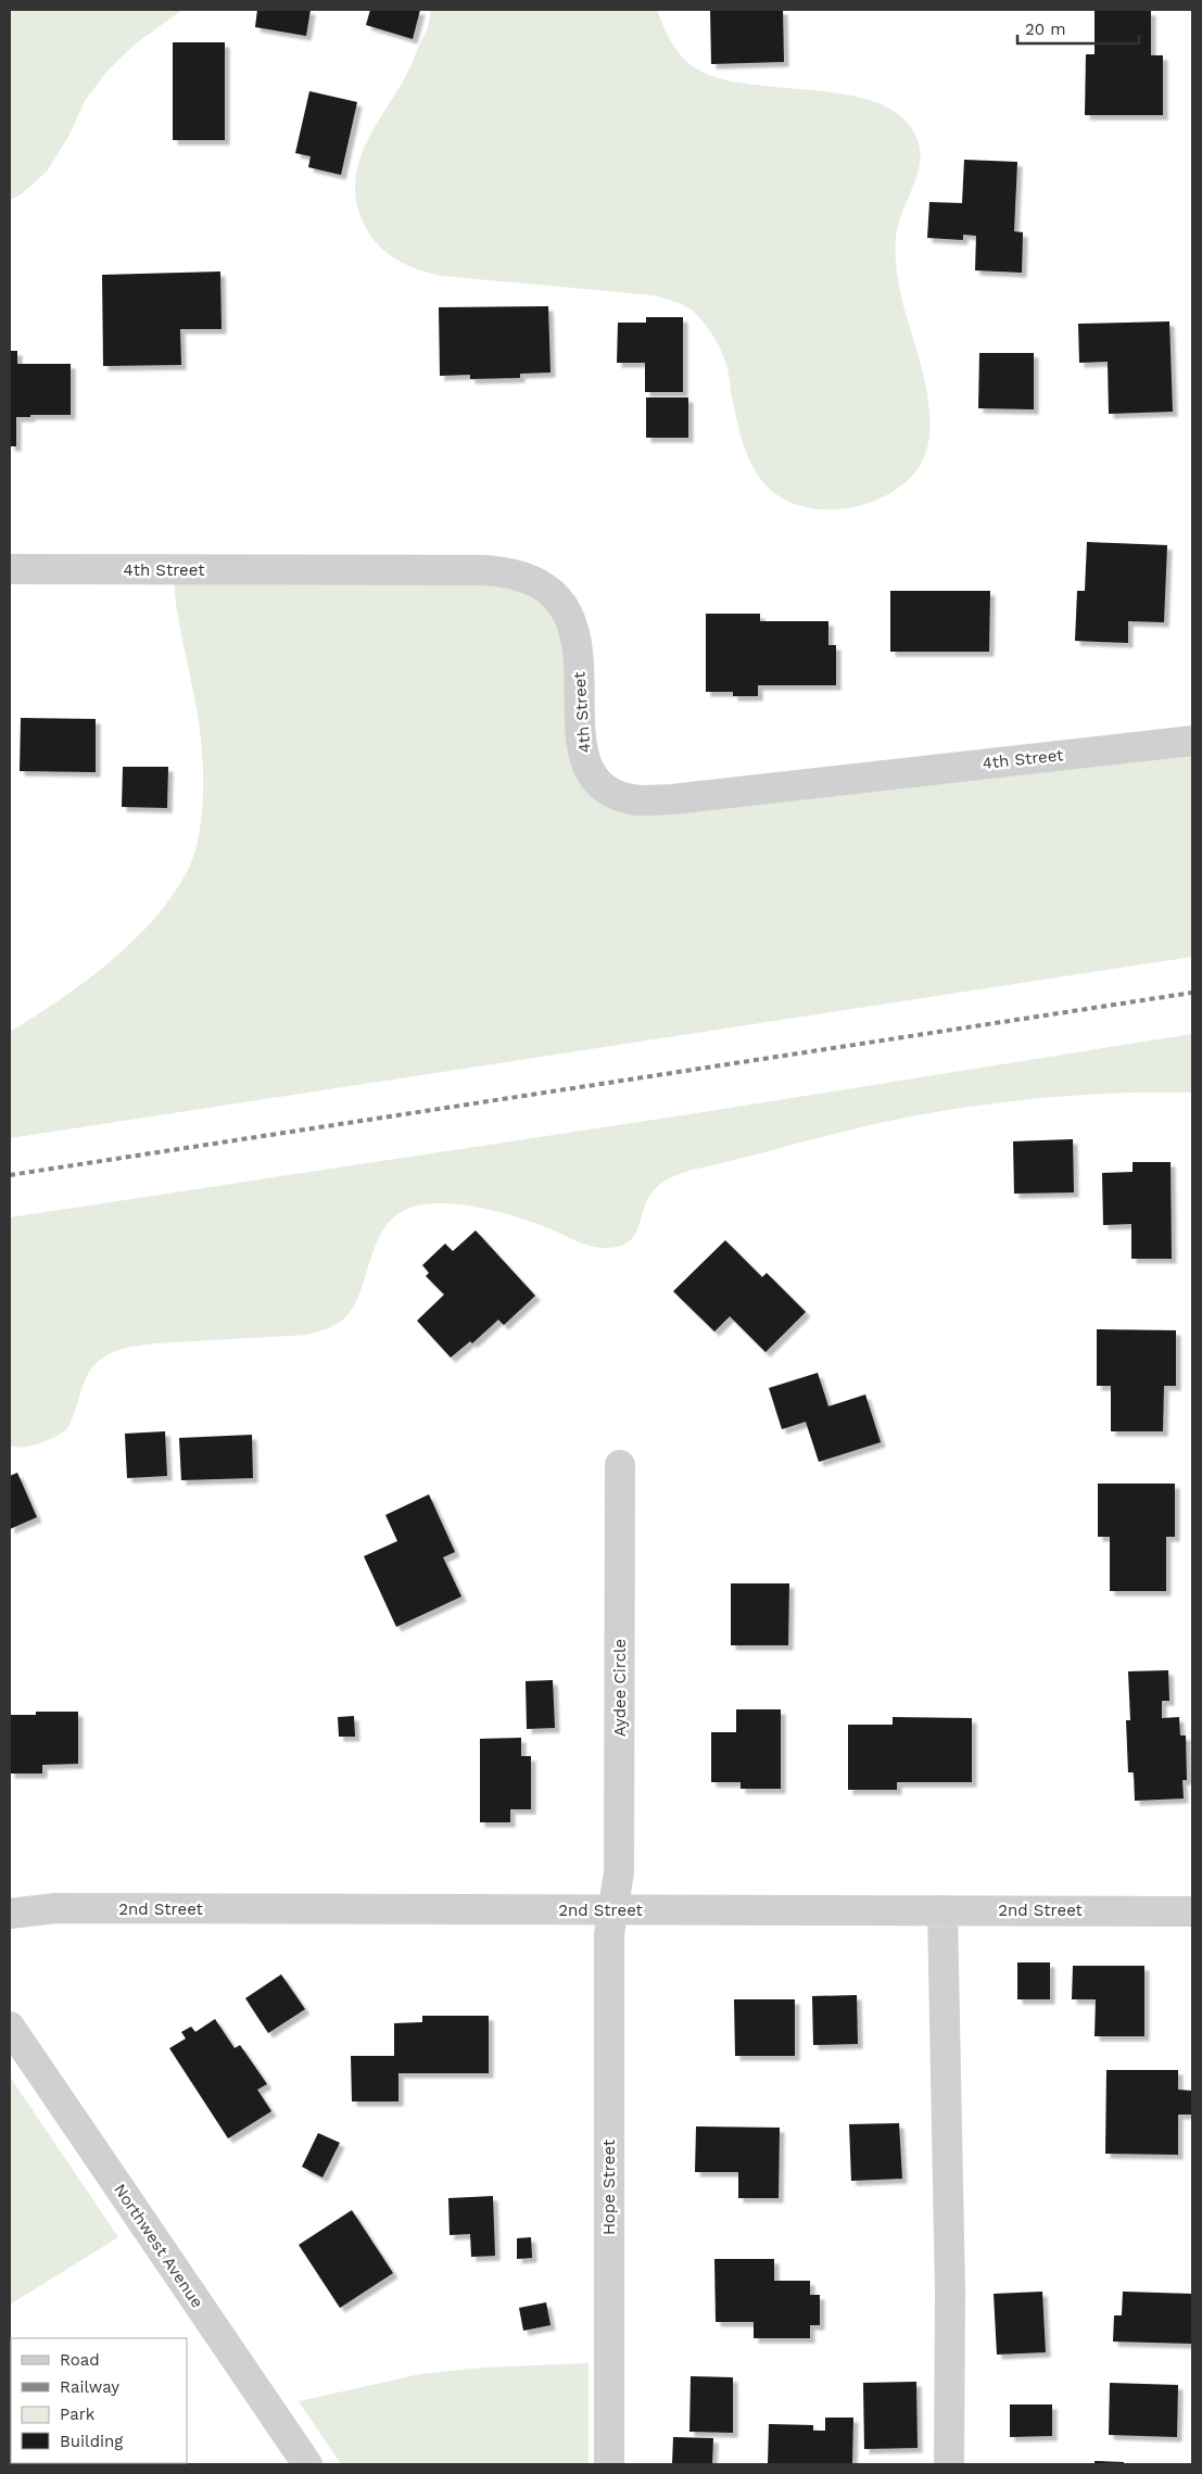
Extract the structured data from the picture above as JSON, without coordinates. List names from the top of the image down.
{
  "streets": {
    "street": [
      "4th Street",
      "Aydee Circle",
      "2nd Street",
      "Hope Street",
      "Northwest Avenue"
    ]
  },
  "crossings": [
    ["Aydee Circle", "2nd Street"],
    ["Aydee Circle", "Hope Street"],
    ["2nd Street", "Hope Street"]
  ],
  "legend": [
    "Road",
    "Railway",
    "Park",
    "Building"
  ],
  "scale_bar": "20 m"
}
